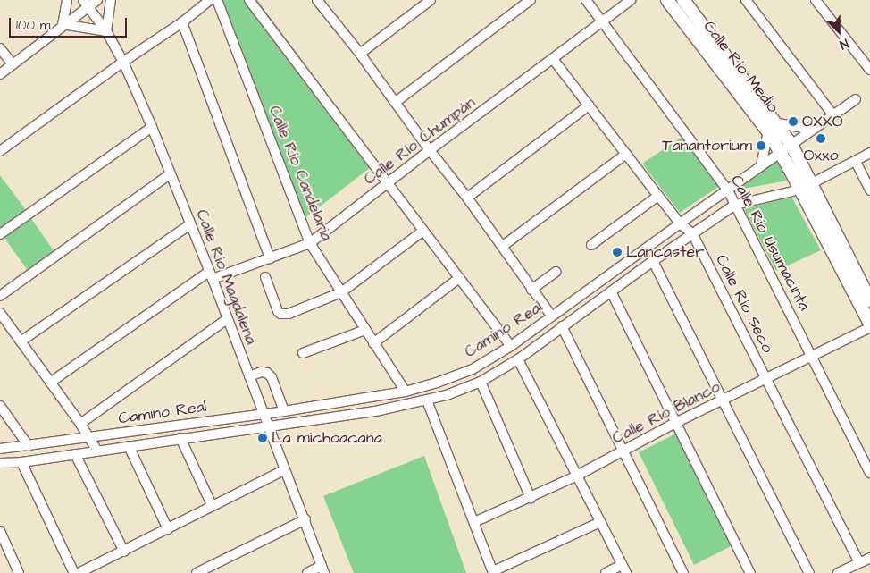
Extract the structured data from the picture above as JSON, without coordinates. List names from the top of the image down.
{
  "streets": {
    "main road": ["Calle Río Medio"],
    "street": [
      "Calle Río Chumpán",
      "Calle Río Candelaria",
      "Calle Río Usumacinta",
      "Calle Río Magdalena",
      "Calle Río Seco",
      "Camino Real",
      "Calle Río Blanco"
    ]
  },
  "crossings": [
    ["Calle Río Medio", "Camino Real"],
    ["Calle Río Chumpán", "Calle Río Candelaria"],
    ["Calle Río Chumpán", "Calle Río Usumacinta"],
    ["Calle Río Chumpán", "Calle Río Magdalena"],
    ["Calle Río Chumpán", "Calle Río Seco"],
    ["Calle Río Candelaria", "Camino Real"],
    ["Calle Río Usumacinta", "Camino Real"],
    ["Calle Río Usumacinta", "Calle Río Blanco"],
    ["Calle Río Magdalena", "Camino Real"],
    ["Calle Río Seco", "Camino Real"],
    ["Calle Río Seco", "Calle Río Blanco"]
  ],
  "places": [
    "OXXO",
    "Oxxo",
    "Tanantorium",
    "Lancaster",
    "La michoacana"
  ],
  "scale_bar": "100 m",
  "north": "bottom right"
}
